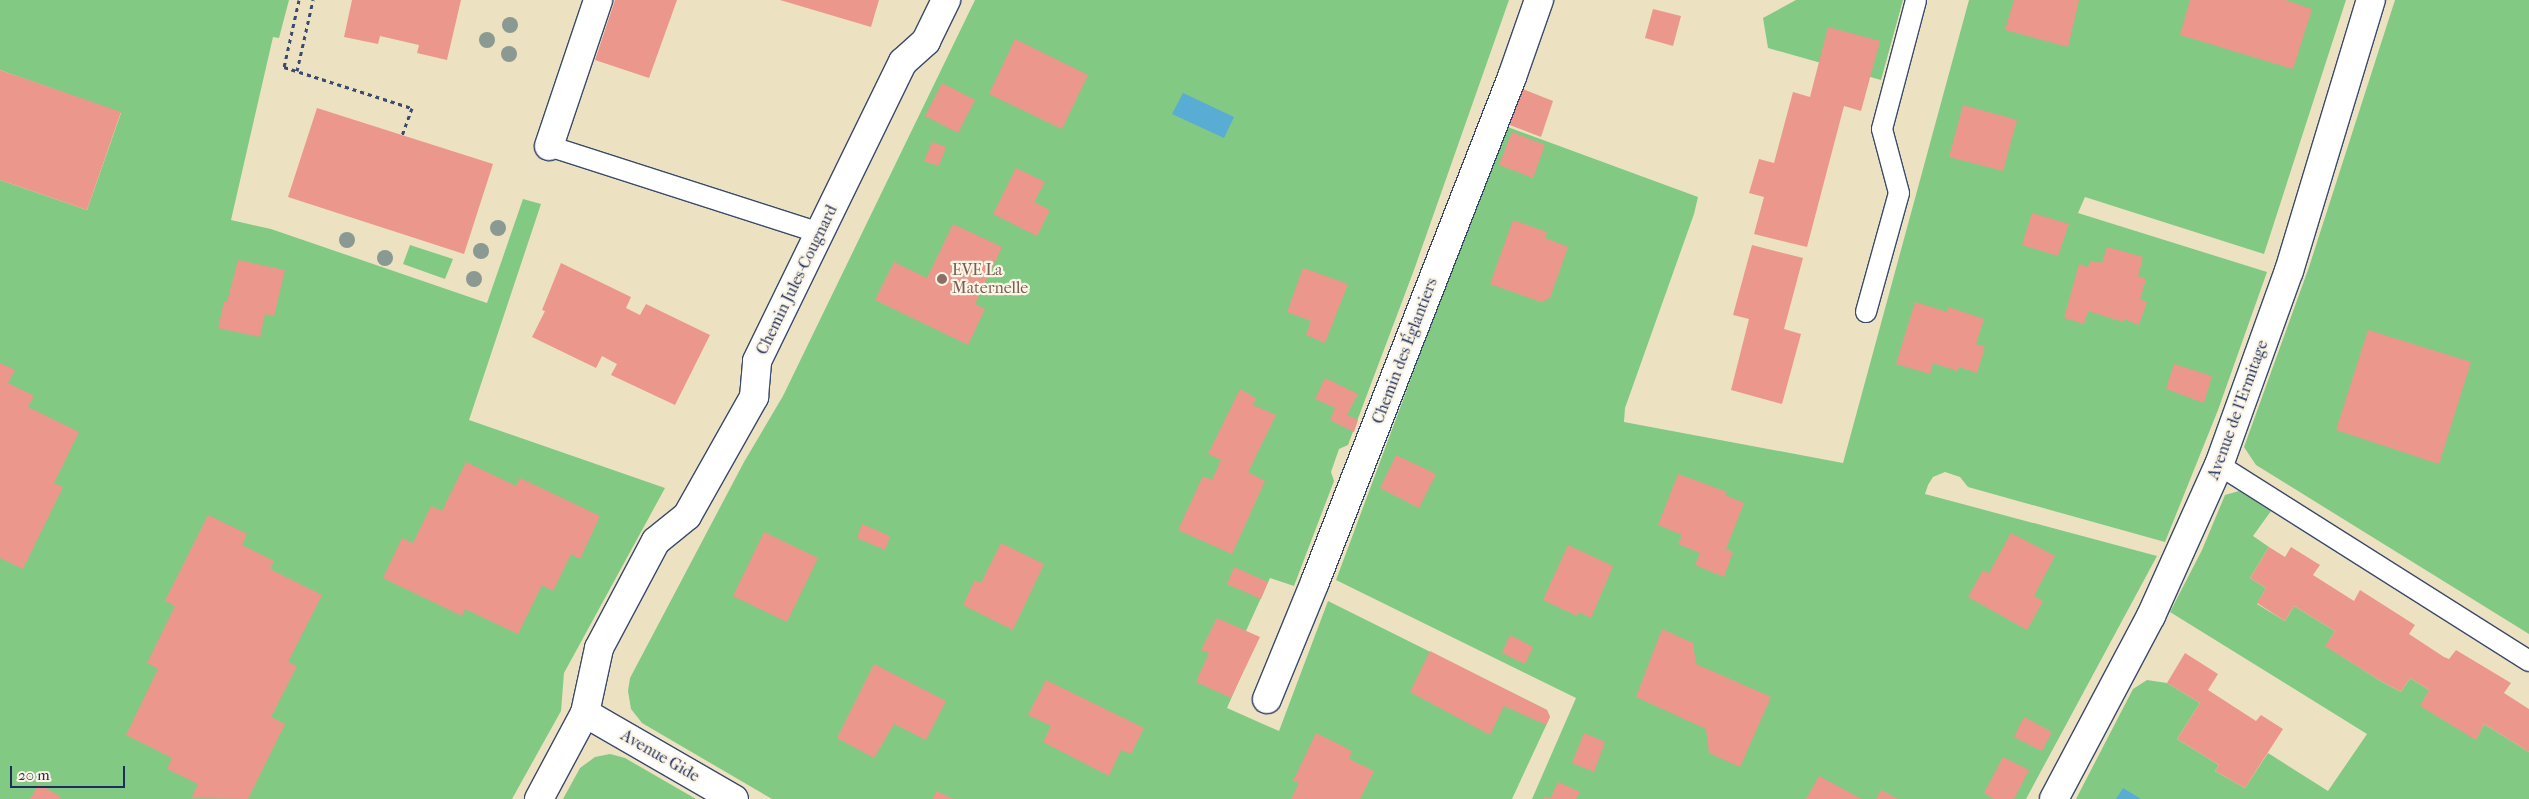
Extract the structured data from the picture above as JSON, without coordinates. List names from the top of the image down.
{
  "streets": {
    "street": [
      "Chemin Jules-Cougnard",
      "Chemin des Églantiers",
      "Avenue de l'Ermitage",
      "Avenue Gide"
    ]
  },
  "crossings": [
    ["Chemin Jules-Cougnard", "Avenue Gide"]
  ],
  "places": ["EVE La Maternelle"],
  "scale_bar": "20 m"
}
